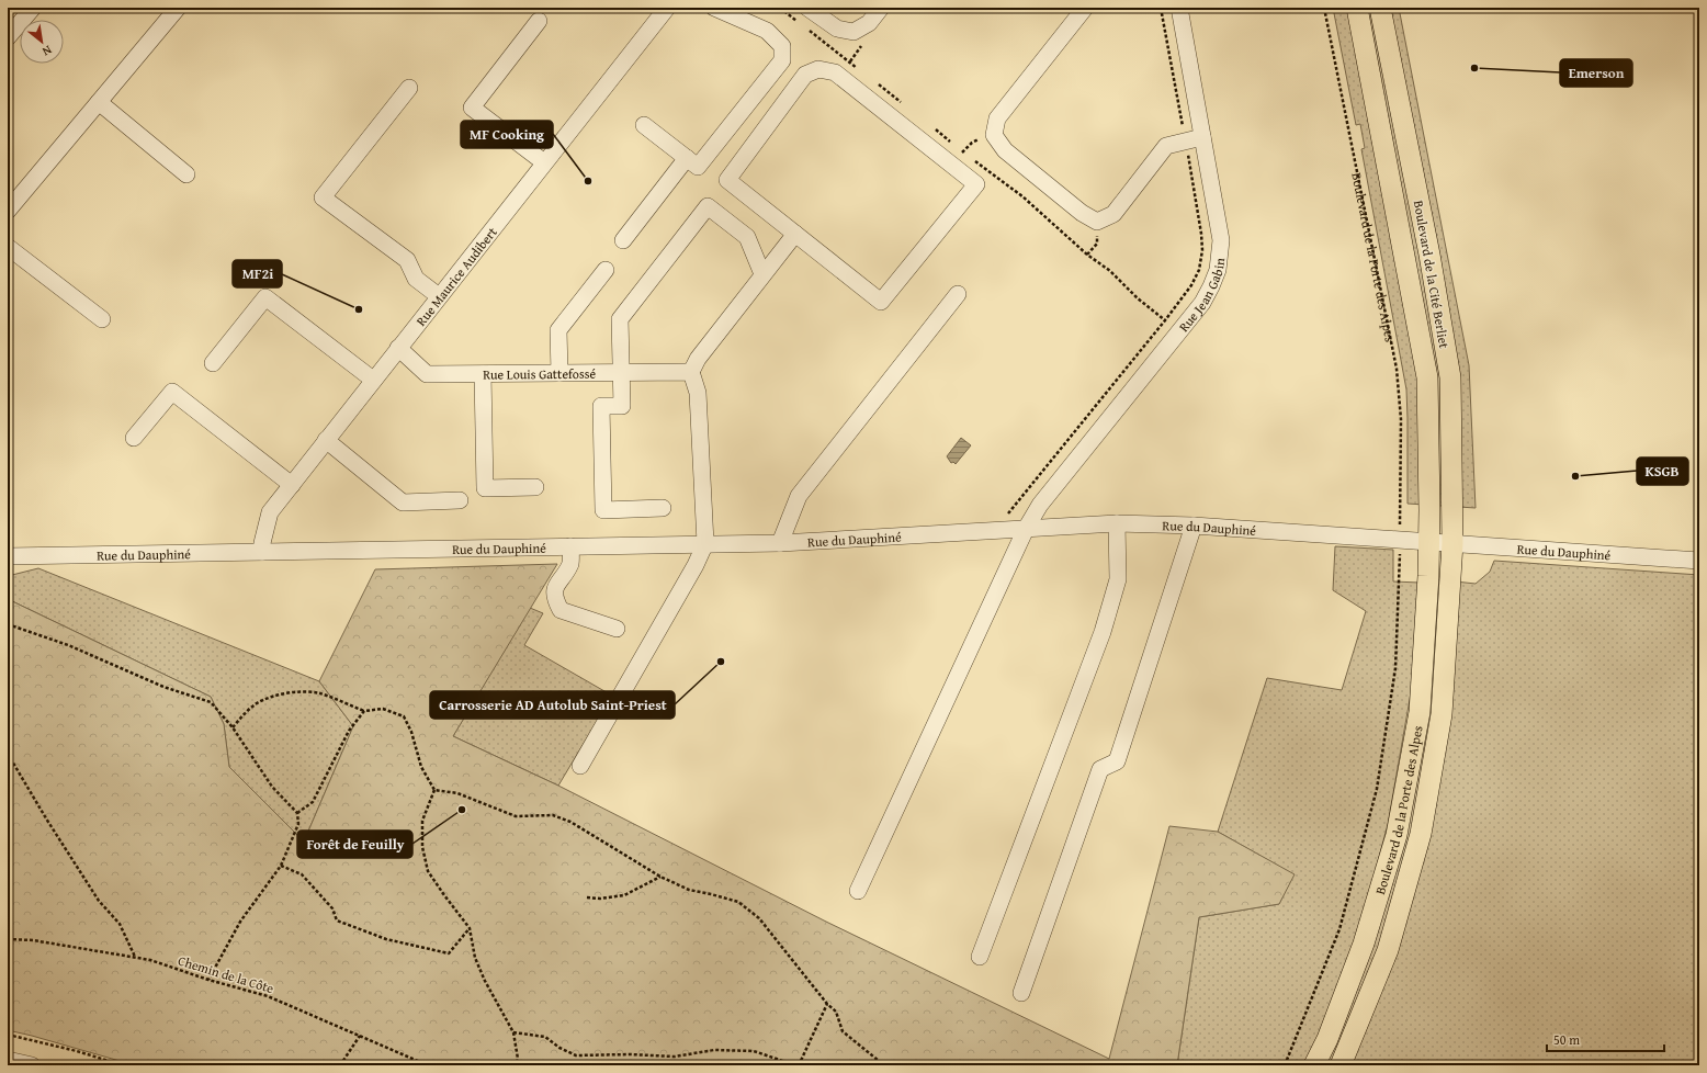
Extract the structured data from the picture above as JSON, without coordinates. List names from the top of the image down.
{
  "streets": {
    "main road": ["Boulevard de la Porte des Alpes", "Boulevard de la Cité Berliet"],
    "street": [
      "Rue Maurice Audibert",
      "Rue Jean Gabin",
      "Rue Louis Gattefossé",
      "Rue du Dauphiné"
    ],
    "path": ["Chemin de la Côte"]
  },
  "crossings": [
    ["Boulevard de la Porte des Alpes", "Boulevard de la Cité Berliet"],
    ["Boulevard de la Porte des Alpes", "Rue du Dauphiné"],
    ["Boulevard de la Cité Berliet", "Rue du Dauphiné"],
    ["Rue Maurice Audibert", "Rue Louis Gattefossé"],
    ["Rue Maurice Audibert", "Rue du Dauphiné"],
    ["Rue Jean Gabin", "Rue du Dauphiné"]
  ],
  "places": [
    "Emerson",
    "MF Cooking",
    "MF2i",
    "KSGB",
    "Carrosserie AD Autolub Saint-Priest",
    "Forêt de Feuilly"
  ],
  "scale_bar": "50 m",
  "north": "bottom right"
}
